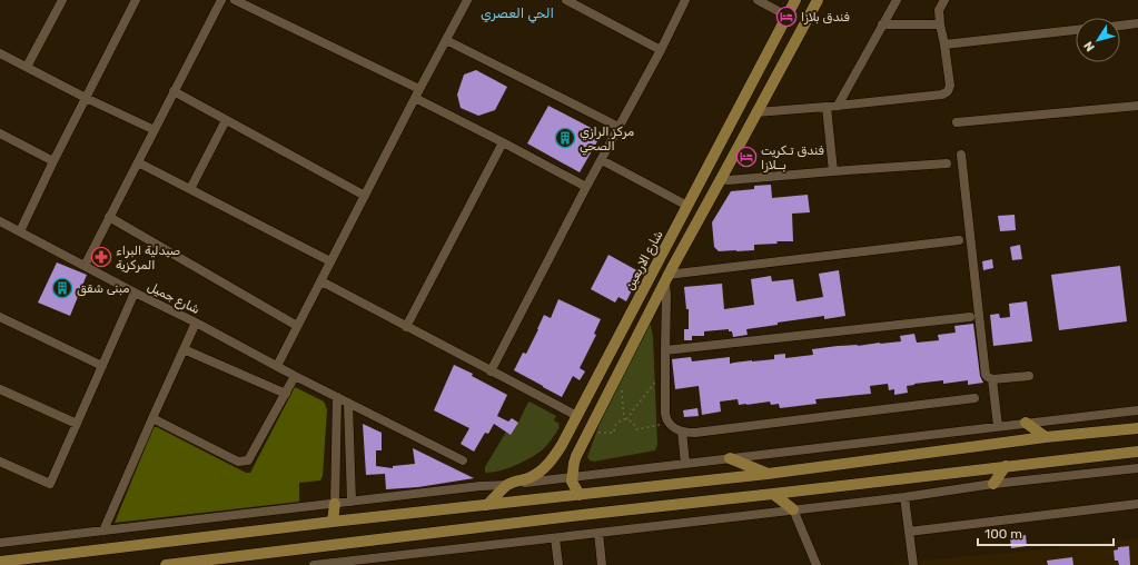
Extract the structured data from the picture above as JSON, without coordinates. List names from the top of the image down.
{
  "streets": {
    "main road": ["شارع الاربعين"],
    "street": ["شارع جميل"]
  },
  "districts": ["الحي العصري"],
  "places": {
    "hotel": ["فندق بلازا", "فندق تـكريت بــلازا"],
    "building": ["مركز الرازي الصحي", "مبنى شقق"],
    "pharmacy": ["صيدلية البراء المركزية"]
  },
  "scale_bar": "100 m",
  "north": "bottom left"
}
